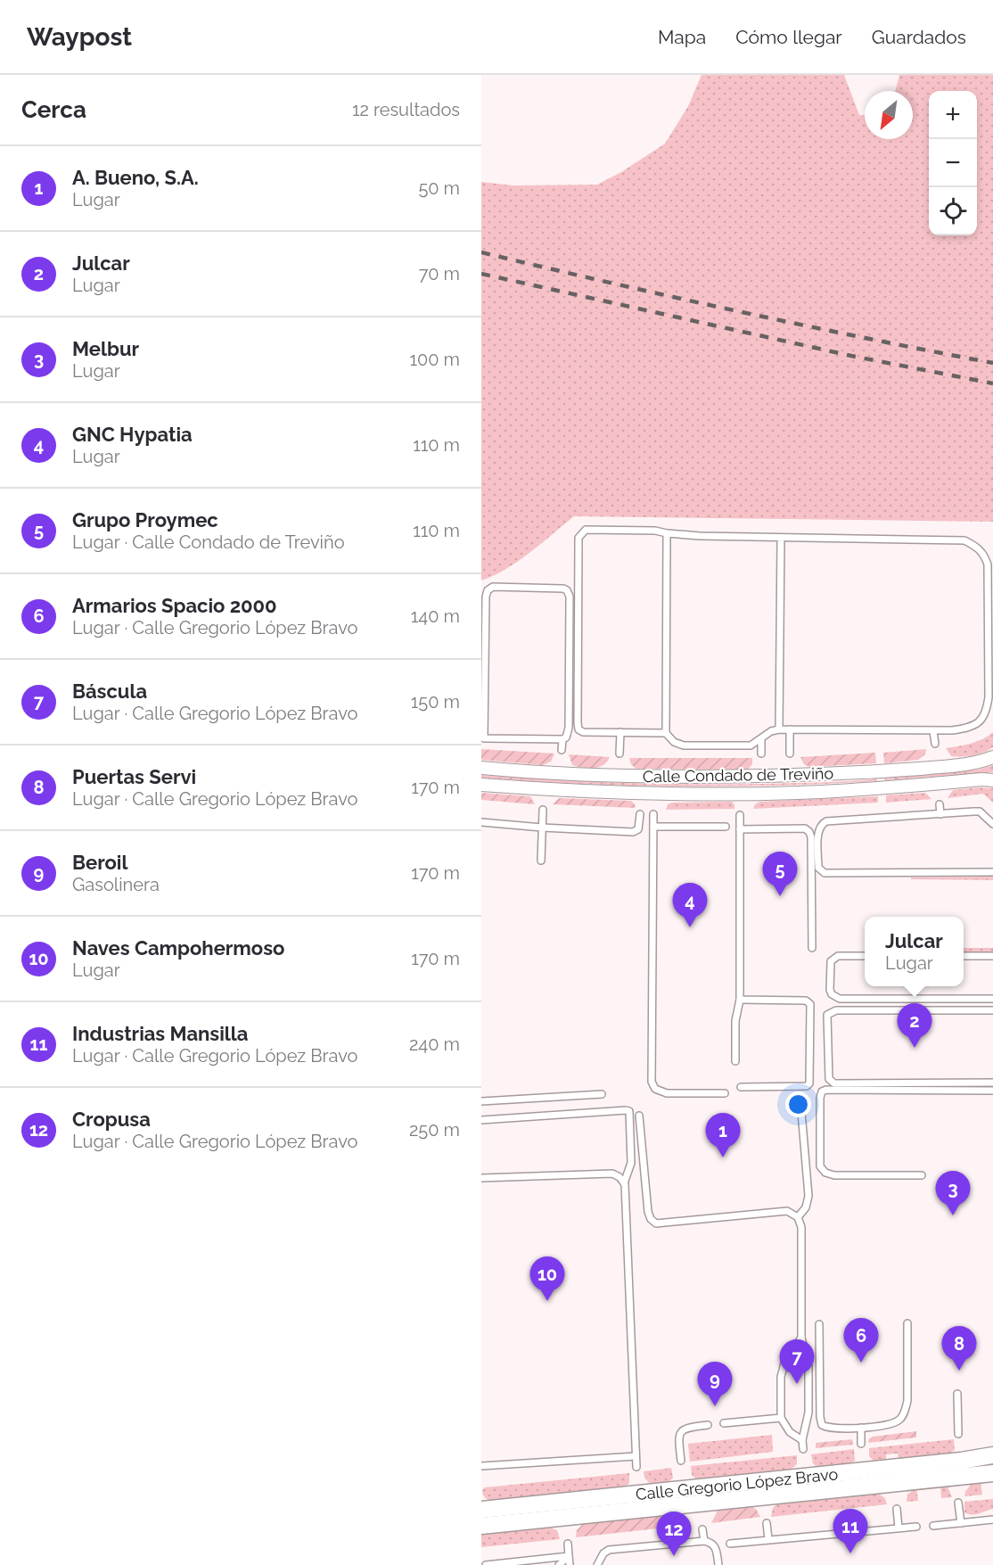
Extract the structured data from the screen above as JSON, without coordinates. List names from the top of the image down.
{
  "streets": {
    "main road": ["Calle Gregorio López Bravo"],
    "street": ["Calle Condado de Treviño"]
  },
  "north": "bottom left",
  "page": {
    "header": "Waypost",
    "nav": ["Mapa", "Cómo llegar", "Guardados"],
    "heading": ["Cerca", "12 resultados"],
    "map_buttons": ["+", "−"],
    "list": [
      {
        "mark": "1",
        "name": "A. Bueno, S.A.",
        "note": "Lugar",
        "value": "50 m"
      },
      {
        "mark": "2",
        "name": "Julcar",
        "note": "Lugar",
        "value": "70 m"
      },
      {
        "mark": "3",
        "name": "Melbur",
        "note": "Lugar",
        "value": "100 m"
      },
      {
        "mark": "4",
        "name": "GNC Hypatia",
        "note": "Lugar",
        "value": "110 m"
      },
      {
        "mark": "5",
        "name": "Grupo Proymec",
        "note": "Lugar · Calle Condado de Treviño",
        "value": "110 m"
      },
      {
        "mark": "6",
        "name": "Armarios Spacio 2000",
        "note": "Lugar · Calle Gregorio López Bravo",
        "value": "140 m"
      },
      {
        "mark": "7",
        "name": "Báscula",
        "note": "Lugar · Calle Gregorio López Bravo",
        "value": "150 m"
      },
      {
        "mark": "8",
        "name": "Puertas Servi",
        "note": "Lugar · Calle Gregorio López Bravo",
        "value": "170 m"
      },
      {
        "mark": "9",
        "name": "Beroil",
        "note": "Gasolinera",
        "value": "170 m"
      },
      {
        "mark": "10",
        "name": "Naves Campohermoso",
        "note": "Lugar",
        "value": "170 m"
      },
      {
        "mark": "11",
        "name": "Industrias Mansilla",
        "note": "Lugar · Calle Gregorio López Bravo",
        "value": "240 m"
      },
      {
        "mark": "12",
        "name": "Cropusa",
        "note": "Lugar · Calle Gregorio López Bravo",
        "value": "250 m"
      }
    ],
    "pins": [
      "5",
      "4",
      "2",
      "1",
      "3",
      "10",
      "6",
      "8",
      "7",
      "9",
      "11",
      "12"
    ],
    "popup": ["Julcar", "Lugar"]
  }
}
